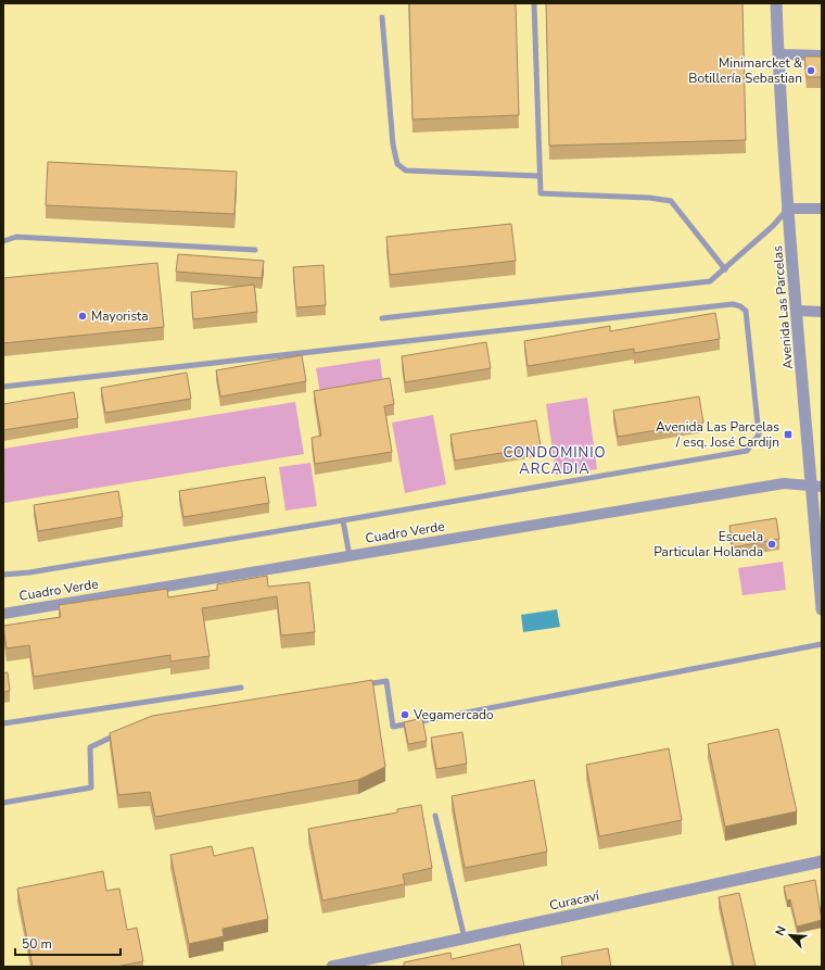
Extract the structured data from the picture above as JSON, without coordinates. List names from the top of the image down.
{
  "streets": {
    "street": ["Avenida Las Parcelas", "Cuadro Verde", "Curacaví"]
  },
  "crossings": [
    ["Avenida Las Parcelas", "Cuadro Verde"]
  ],
  "districts": ["CONDOMINIO ARCADIA"],
  "places": {
    "other": [
      "Minimarcket & Botillería Sebastian",
      "Mayorista",
      "Escuela Particular Holanda",
      "Vegamercado"
    ],
    "transit": ["Avenida Las Parcelas / esq. José Cardijn"]
  },
  "scale_bar": "50 m",
  "north": "top left"
}
